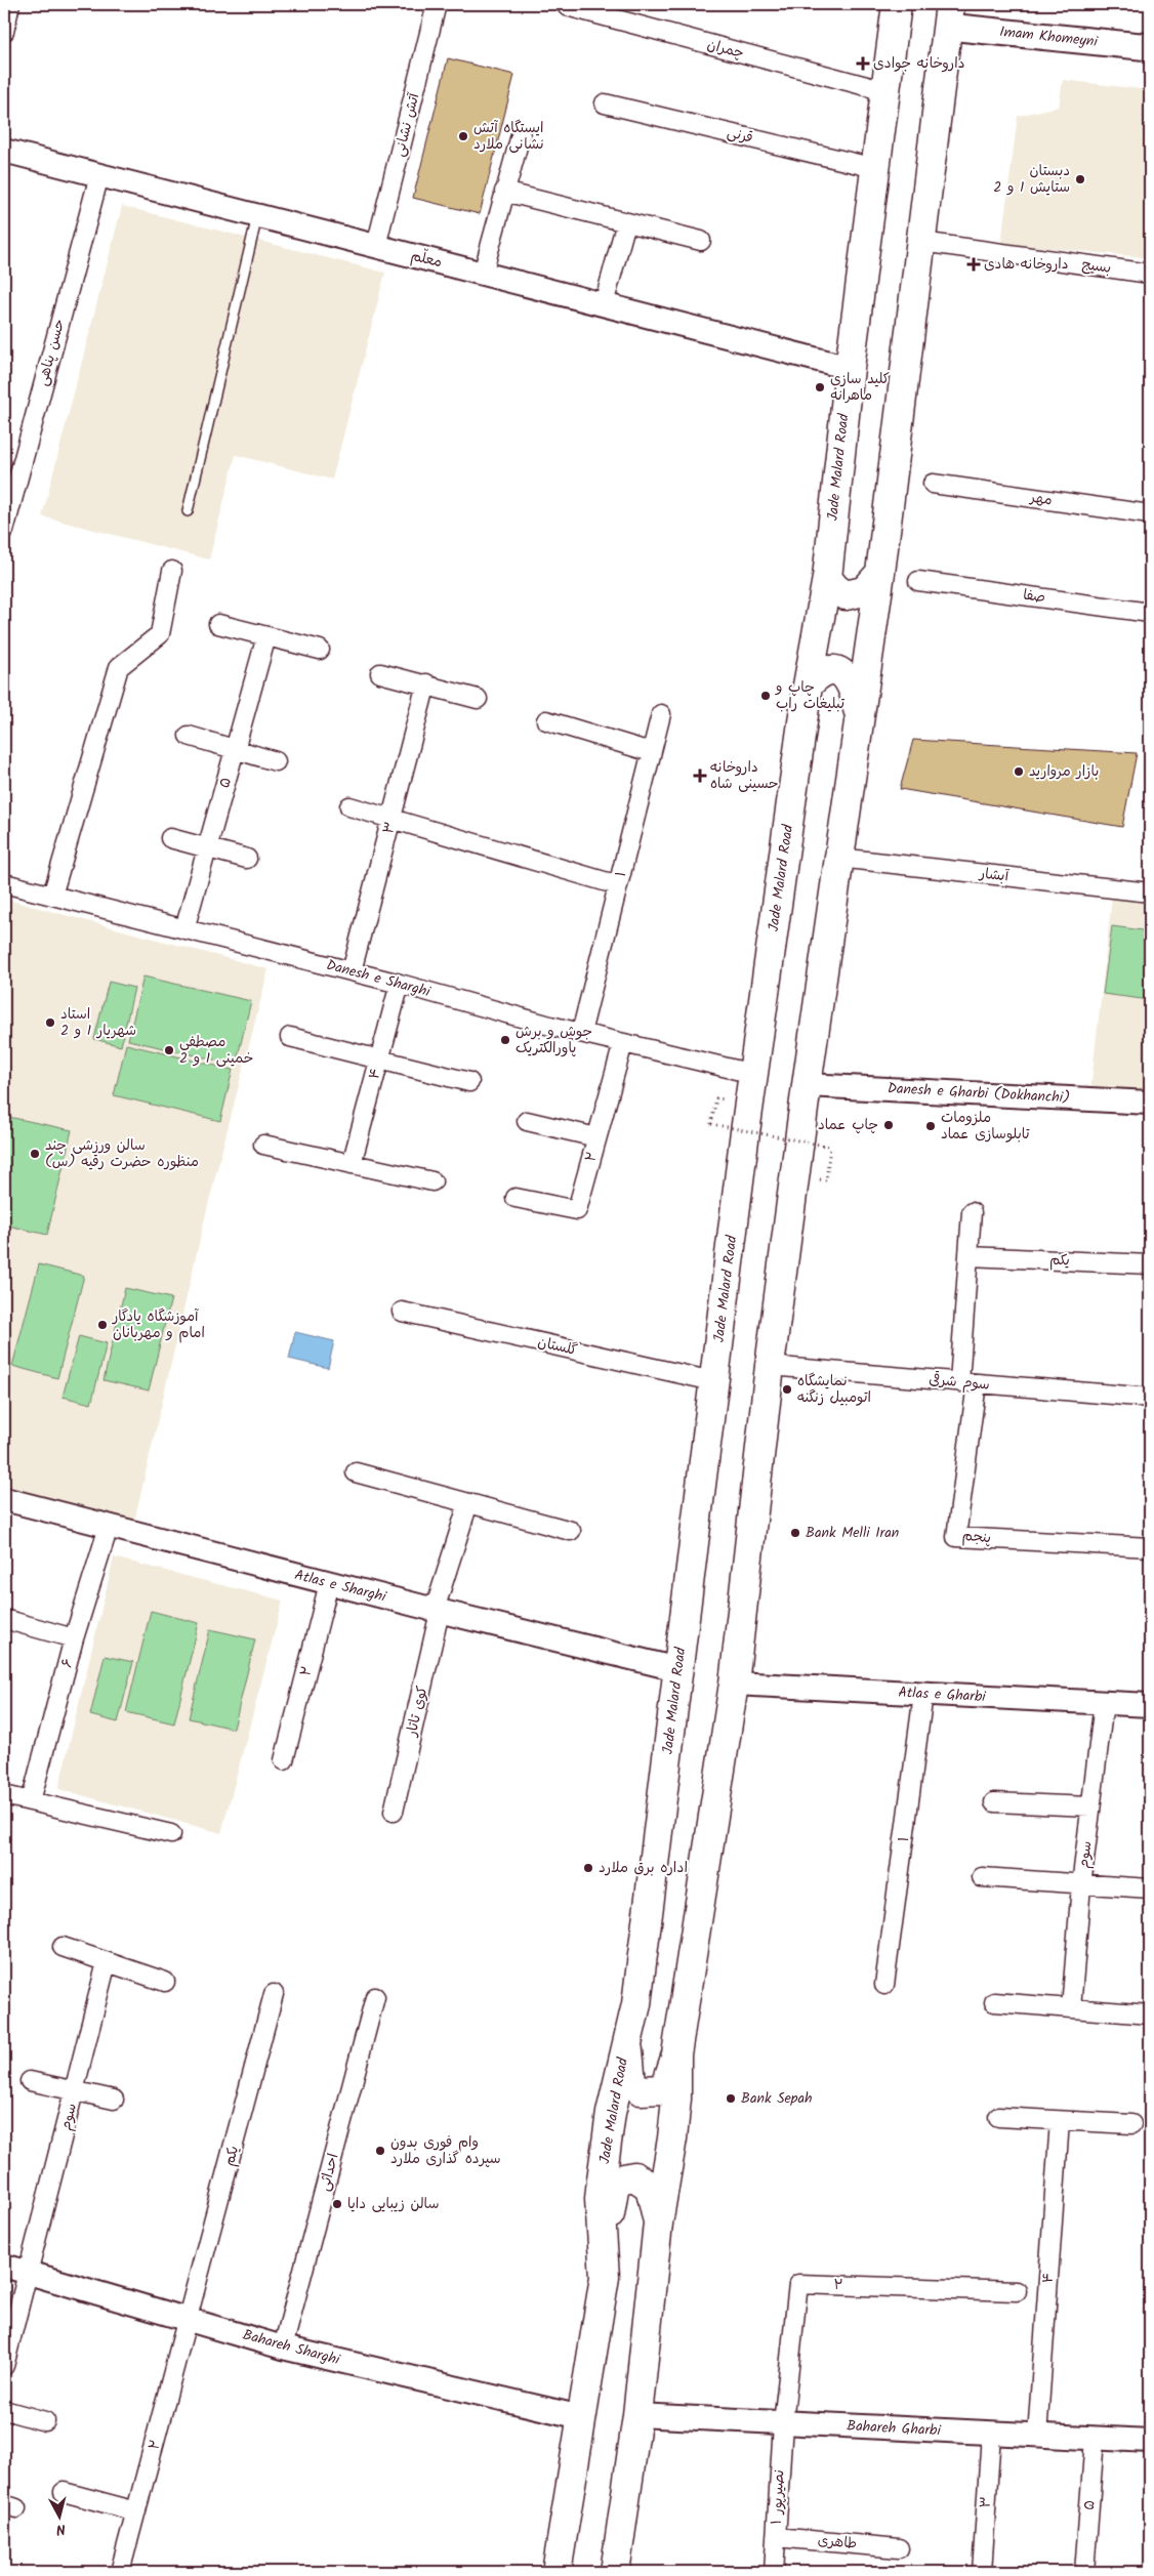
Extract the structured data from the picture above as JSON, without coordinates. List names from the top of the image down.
{
  "streets": {
    "main road": ["Imam Khomeyni", "Jade Malard Road"],
    "street": [
      "چمران",
      "آتش نشانی",
      "قرنی",
      "معلّم",
      "بسیج",
      "حسن پناهی",
      "مهر",
      "صفا",
      "۵",
      "۳",
      "۱",
      "آبشار",
      "Danesh e Sharghi",
      "۴",
      "Danesh e Gharbi (Dokhanchi)",
      "۲",
      "یکم",
      "گلستان",
      "سوم شرقی",
      "پنجم",
      "Atlas e Sharghi",
      "۶",
      "Atlas e Gharbi",
      "کوی تاتار",
      "سوم",
      "احداثی",
      "Bahareh Sharghi",
      "Bahareh Gharbi",
      "نصیرپور ۱",
      "طاهری"
    ]
  },
  "crossings": [
    ["چمران", "Jade Malard Road"],
    ["آتش نشانی", "معلّم"],
    ["قرنی", "Jade Malard Road"],
    ["معلّم", "حسن پناهی"],
    ["معلّم", "Jade Malard Road"],
    ["Jade Malard Road", "Danesh e Sharghi"],
    ["Jade Malard Road", "گلستان"],
    ["Jade Malard Road", "Atlas e Sharghi"],
    ["Jade Malard Road", "Bahareh Sharghi"],
    ["۵", "Danesh e Sharghi"],
    ["۵", "Bahareh Gharbi"],
    ["۳", "Danesh e Sharghi"],
    ["۳", "Bahareh Gharbi"],
    ["۱", "Danesh e Sharghi"],
    ["۱", "Atlas e Gharbi"],
    ["Danesh e Sharghi", "۴"],
    ["Danesh e Sharghi", "۲"],
    ["۴", "Bahareh Gharbi"],
    ["۲", "یکم"],
    ["۲", "Atlas e Sharghi"],
    ["۲", "Bahareh Sharghi"],
    ["۲", "Bahareh Gharbi"],
    ["۲", "نصیرپور ۱"],
    ["یکم", "Bahareh Sharghi"],
    ["سوم شرقی", "پنجم"],
    ["Atlas e Sharghi", "۶"],
    ["Atlas e Sharghi", "کوی تاتار"],
    ["Atlas e Gharbi", "سوم"],
    ["سوم", "Bahareh Sharghi"],
    ["احداثی", "Bahareh Sharghi"],
    ["Bahareh Gharbi", "نصیرپور ۱"],
    ["نصیرپور ۱", "طاهری"]
  ],
  "places": {
    "health": ["داروخانه جوادی", "داروخانه هادی", "داروخانه حسینی شاه"],
    "other": [
      "ایستگاه آتش نشانی ملارد",
      "دبستان ستایش 1 و 2",
      "کلید سازی ماهرانه",
      "چاپ و تبلیغات راب",
      "بازار مروارید",
      "استاد شهریار 1 و 2",
      "جوش و برش پاورالکتریک",
      "مصطفی خمینی 1 و 2",
      "چاپ عماد",
      "ملزومات تابلوسازی عماد",
      "سالن ورزشی چند منظوره حضرت رقیه (س)",
      "آموزشگاه یادگار امام و مهربانان",
      "نمایشگاه اتومبیل زنگنه",
      "Bank Melli Iran",
      "اداره برق ملارد",
      "Bank Sepah",
      "وام فوری بدون سپرده گذاری ملارد",
      "سالن زیبایی دایا"
    ]
  },
  "north": "bottom"
}
